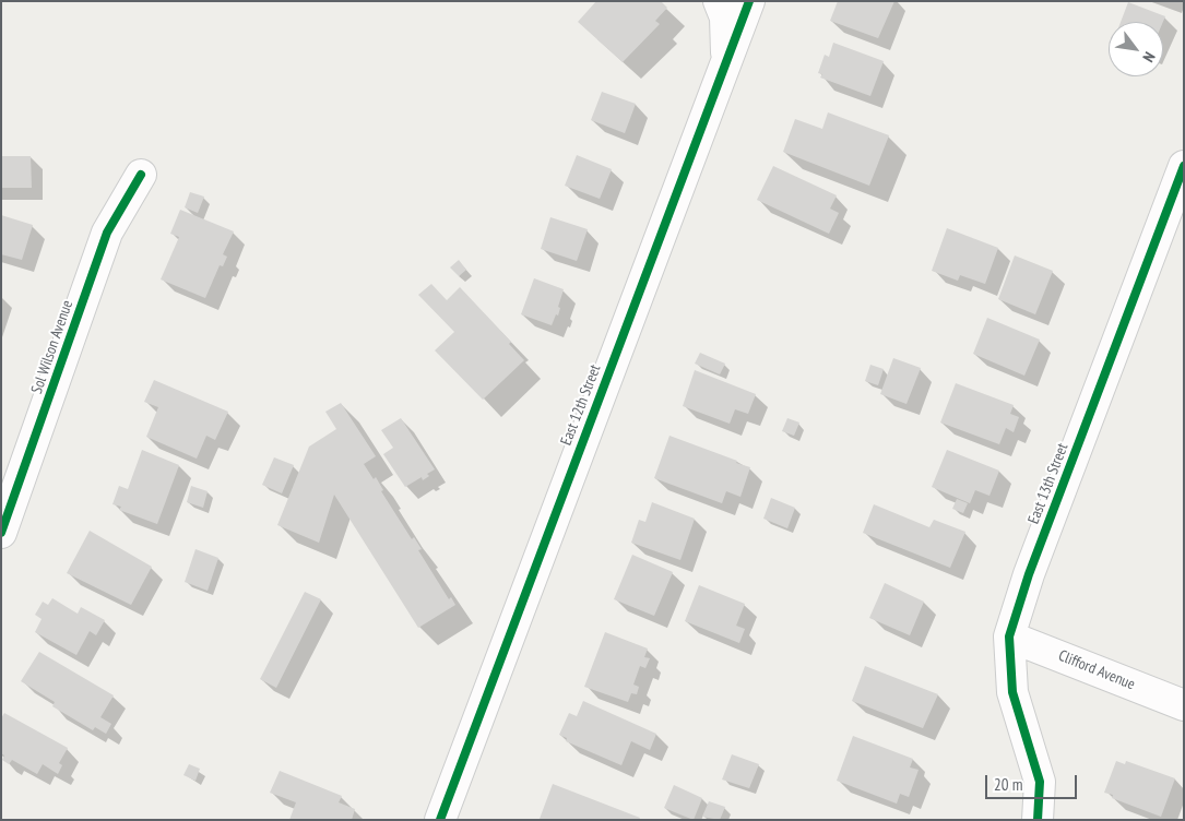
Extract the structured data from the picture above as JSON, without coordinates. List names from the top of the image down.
{
  "streets": {
    "street": [
      "Sol Wilson Avenue",
      "East 12th Street",
      "East 13th Street",
      "Clifford Avenue"
    ]
  },
  "crossings": [
    ["East 13th Street", "Clifford Avenue"]
  ],
  "scale_bar": "20 m",
  "north": "bottom right"
}
